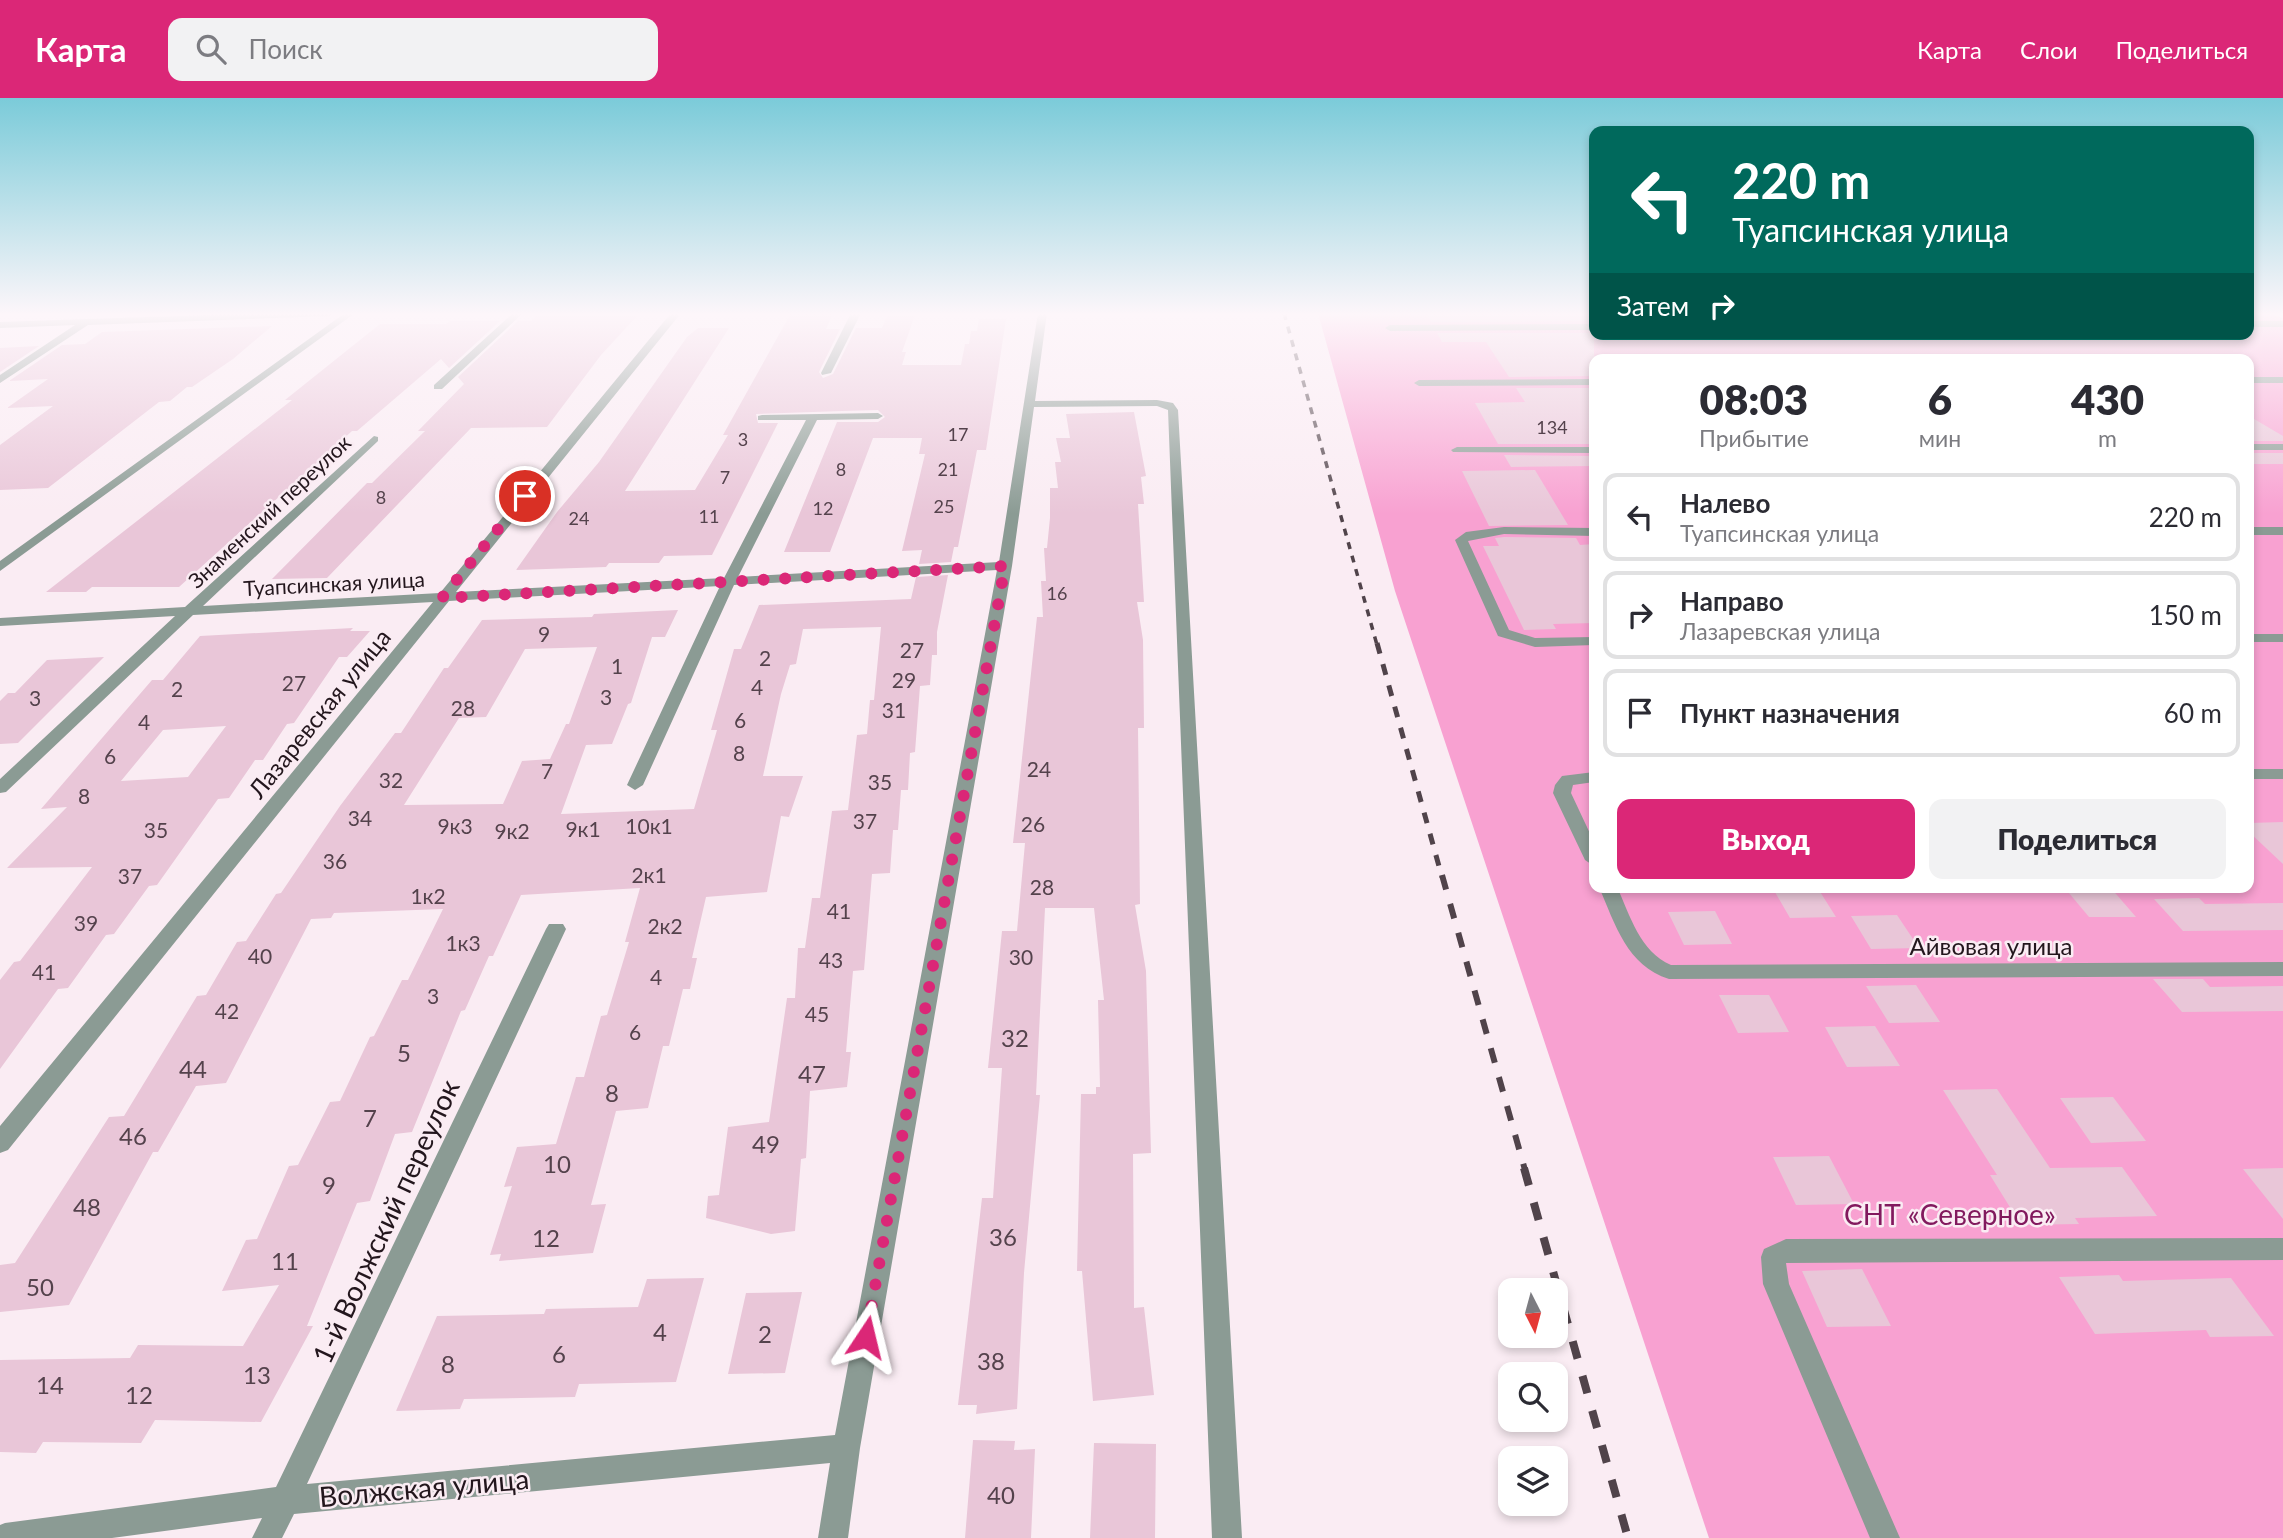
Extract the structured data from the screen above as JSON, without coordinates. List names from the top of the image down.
{
  "streets": {
    "street": [
      "Знаменский переулок",
      "Туапсинская улица",
      "Лазаревская улица",
      "Айвовая улица",
      "1-й Волжский переулок",
      "Волжская улица"
    ]
  },
  "crossings": [
    ["Знаменский переулок", "Туапсинская улица"],
    ["Туапсинская улица", "Лазаревская улица"],
    ["1-й Волжский переулок", "Волжская улица"]
  ],
  "parks": ["СНТ «Северное»"],
  "house_numbers": [
    "134",
    "17",
    "3",
    "8",
    "21",
    "7",
    "8",
    "25",
    "12",
    "11",
    "24",
    "16",
    "9",
    "27",
    "2",
    "1",
    "29",
    "27",
    "4",
    "2",
    "3",
    "3",
    "28",
    "31",
    "6",
    "4",
    "8",
    "6",
    "24",
    "7",
    "32",
    "35",
    "8",
    "34",
    "37",
    "26",
    "9к3",
    "10к1",
    "9к1",
    "35",
    "9к2",
    "36",
    "2к1",
    "37",
    "28",
    "1к2",
    "41",
    "39",
    "2к2",
    "1к3",
    "40",
    "30",
    "43",
    "41",
    "4",
    "3",
    "42",
    "45",
    "6",
    "32",
    "5",
    "44",
    "47",
    "8",
    "7",
    "46",
    "49",
    "10",
    "9",
    "48",
    "36",
    "12",
    "11",
    "50",
    "4",
    "2",
    "6",
    "38",
    "8",
    "13",
    "14",
    "12",
    "40"
  ],
  "north": "bottom",
  "page": {
    "header": "Карта",
    "search": "Поиск",
    "nav": ["Карта", "Слои", "Поделиться"],
    "turn": ["220 m", "Туапсинская улица"],
    "then": "Затем",
    "eta": [
      "08:03",
      "Прибытие",
      "6",
      "мин",
      "430",
      "m"
    ],
    "list": [
      {
        "name": "Налево",
        "note": "Туапсинская улица",
        "value": "220 m"
      },
      {
        "name": "Направо",
        "note": "Лазаревская улица",
        "value": "150 m"
      },
      {
        "name": "Пункт назначения",
        "value": "60 m"
      }
    ],
    "buttons": ["Выход", "Поделиться"]
  }
}
